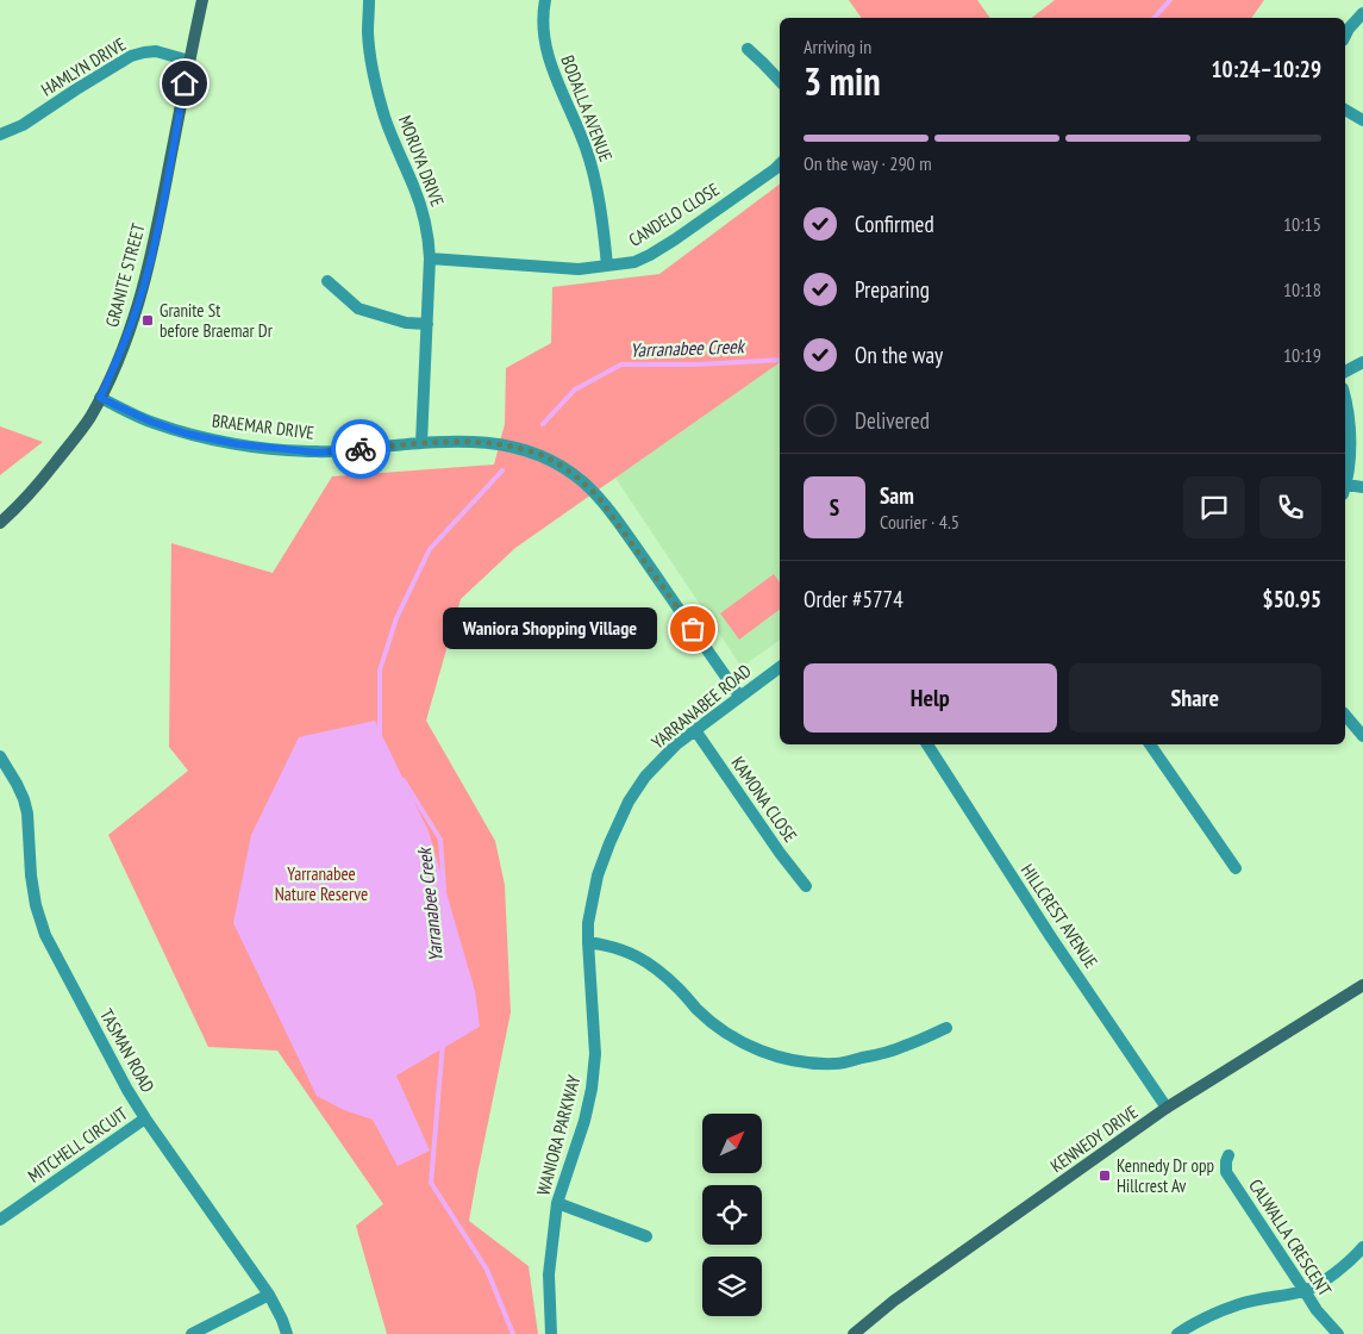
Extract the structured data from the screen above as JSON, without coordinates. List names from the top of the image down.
{
  "streets": {
    "main road": ["GRANITE STREET", "KENNEDY DRIVE"],
    "street": [
      "HAMLYN DRIVE",
      "BODALLA AVENUE",
      "MORUYA DRIVE",
      "CANDELO CLOSE",
      "BRAEMAR DRIVE",
      "YARRANABEE ROAD",
      "KAMONA CLOSE",
      "HILLCREST AVENUE",
      "TASMAN ROAD",
      "WANIORA PARKWAY",
      "MITCHELL CIRCUIT",
      "CALWALLA CRESCENT"
    ]
  },
  "crossings": [
    ["HAMLYN DRIVE", "GRANITE STREET"],
    ["BODALLA AVENUE", "CANDELO CLOSE"],
    ["MORUYA DRIVE", "CANDELO CLOSE"],
    ["MORUYA DRIVE", "BRAEMAR DRIVE"],
    ["GRANITE STREET", "BRAEMAR DRIVE"],
    ["BRAEMAR DRIVE", "YARRANABEE ROAD"],
    ["YARRANABEE ROAD", "KAMONA CLOSE"],
    ["YARRANABEE ROAD", "WANIORA PARKWAY"],
    ["HILLCREST AVENUE", "KENNEDY DRIVE"],
    ["TASMAN ROAD", "MITCHELL CIRCUIT"]
  ],
  "water": ["Yarranabee Creek"],
  "parks": ["Yarranabee Nature Reserve"],
  "places": {
    "transit": ["Granite St before Braemar Dr", "Kennedy Dr opp Hillcrest Av"],
    "other": ["Waniora Shopping Village"]
  },
  "north": "top right",
  "page": {
    "heading": ["3 min", "Arriving in", "10:24–10:29"],
    "panel": [
      "Sam",
      "Courier · 4.5",
      "Order #5774",
      "$50.95"
    ],
    "bar": "On the way · 290 m",
    "list": [
      ["Confirmed", "10:15"],
      ["Preparing", "10:18"],
      ["On the way", "10:19"],
      "Delivered"
    ],
    "round": "S",
    "bubble": "Waniora Shopping Village",
    "buttons": ["Help", "Share"]
  }
}
